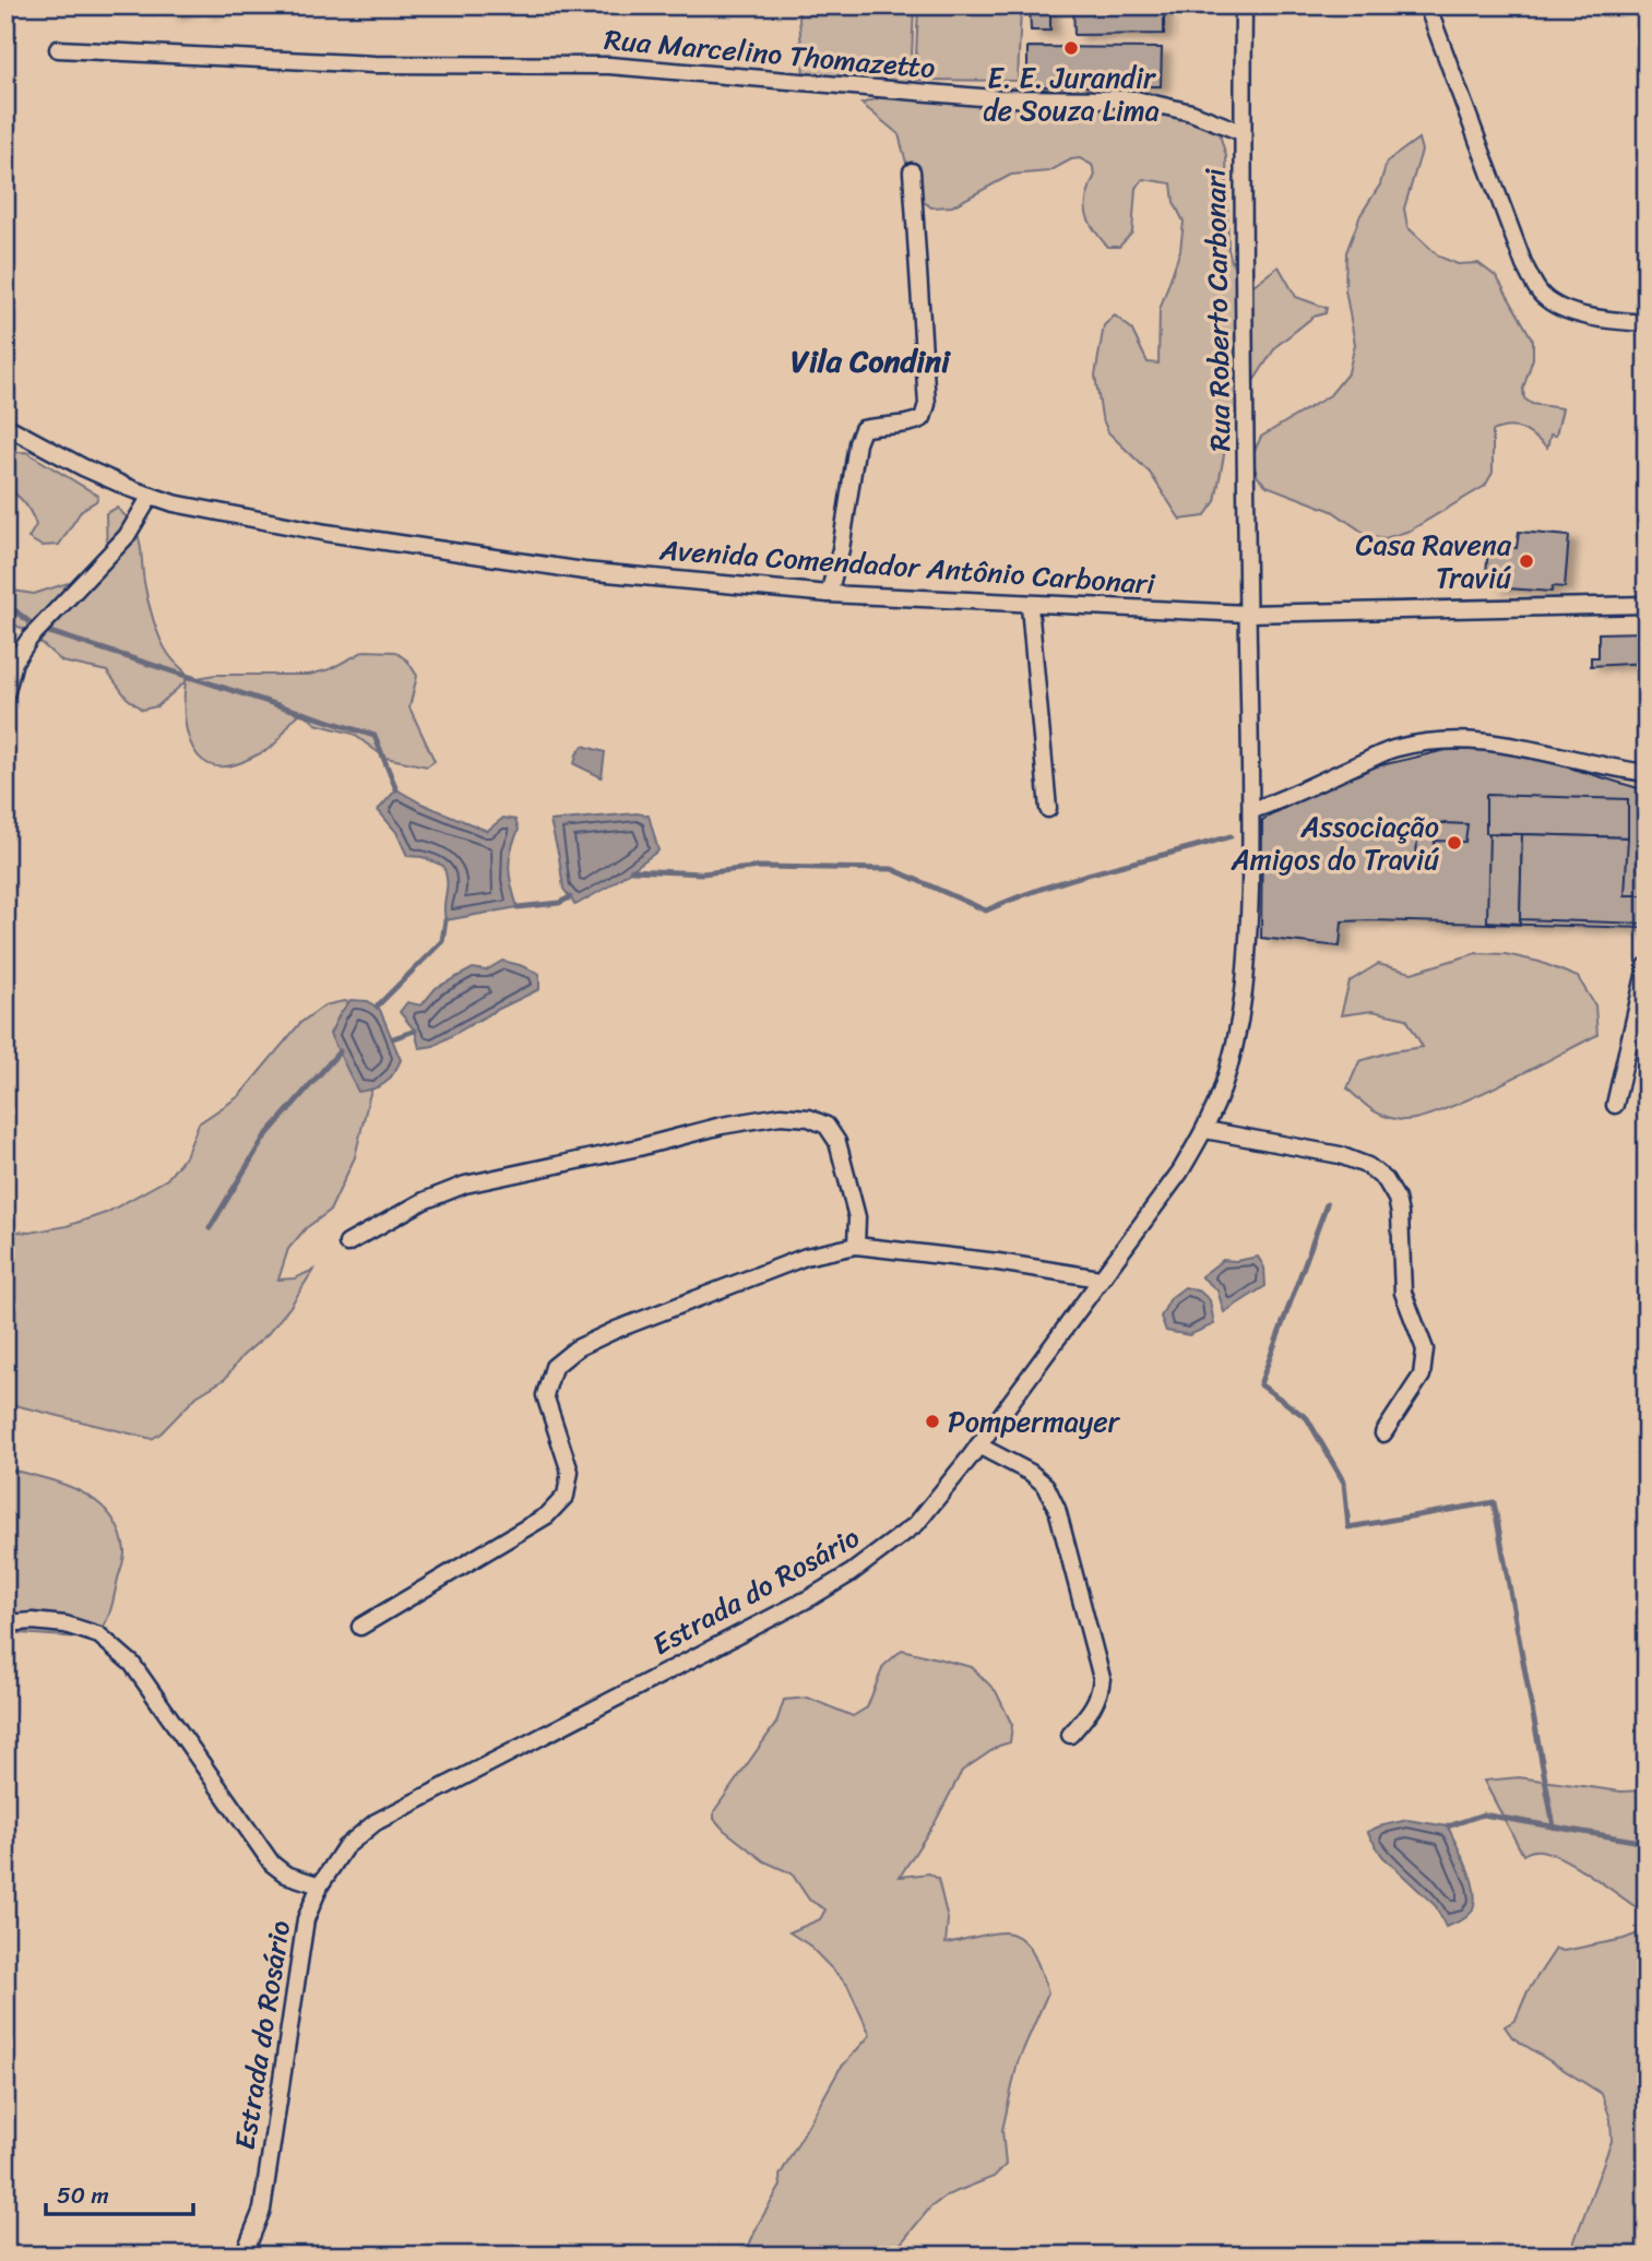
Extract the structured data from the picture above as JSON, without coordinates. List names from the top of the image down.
{
  "streets": {
    "street": [
      "Rua Marcelino Thomazetto",
      "Rua Roberto Carbonari",
      "Avenida Comendador Antônio Carbonari",
      "Estrada do Rosário"
    ]
  },
  "crossings": [
    ["Rua Marcelino Thomazetto", "Rua Roberto Carbonari"],
    ["Rua Roberto Carbonari", "Avenida Comendador Antônio Carbonari"],
    ["Rua Roberto Carbonari", "Estrada do Rosário"],
    ["Avenida Comendador Antônio Carbonari", "Estrada do Rosário"]
  ],
  "districts": ["Vila Condini"],
  "places": [
    "E. E. Jurandir de Souza Lima",
    "Casa Ravena Traviú",
    "Associação Amigos do Traviú",
    "Pompermayer"
  ],
  "scale_bar": "50 m"
}
